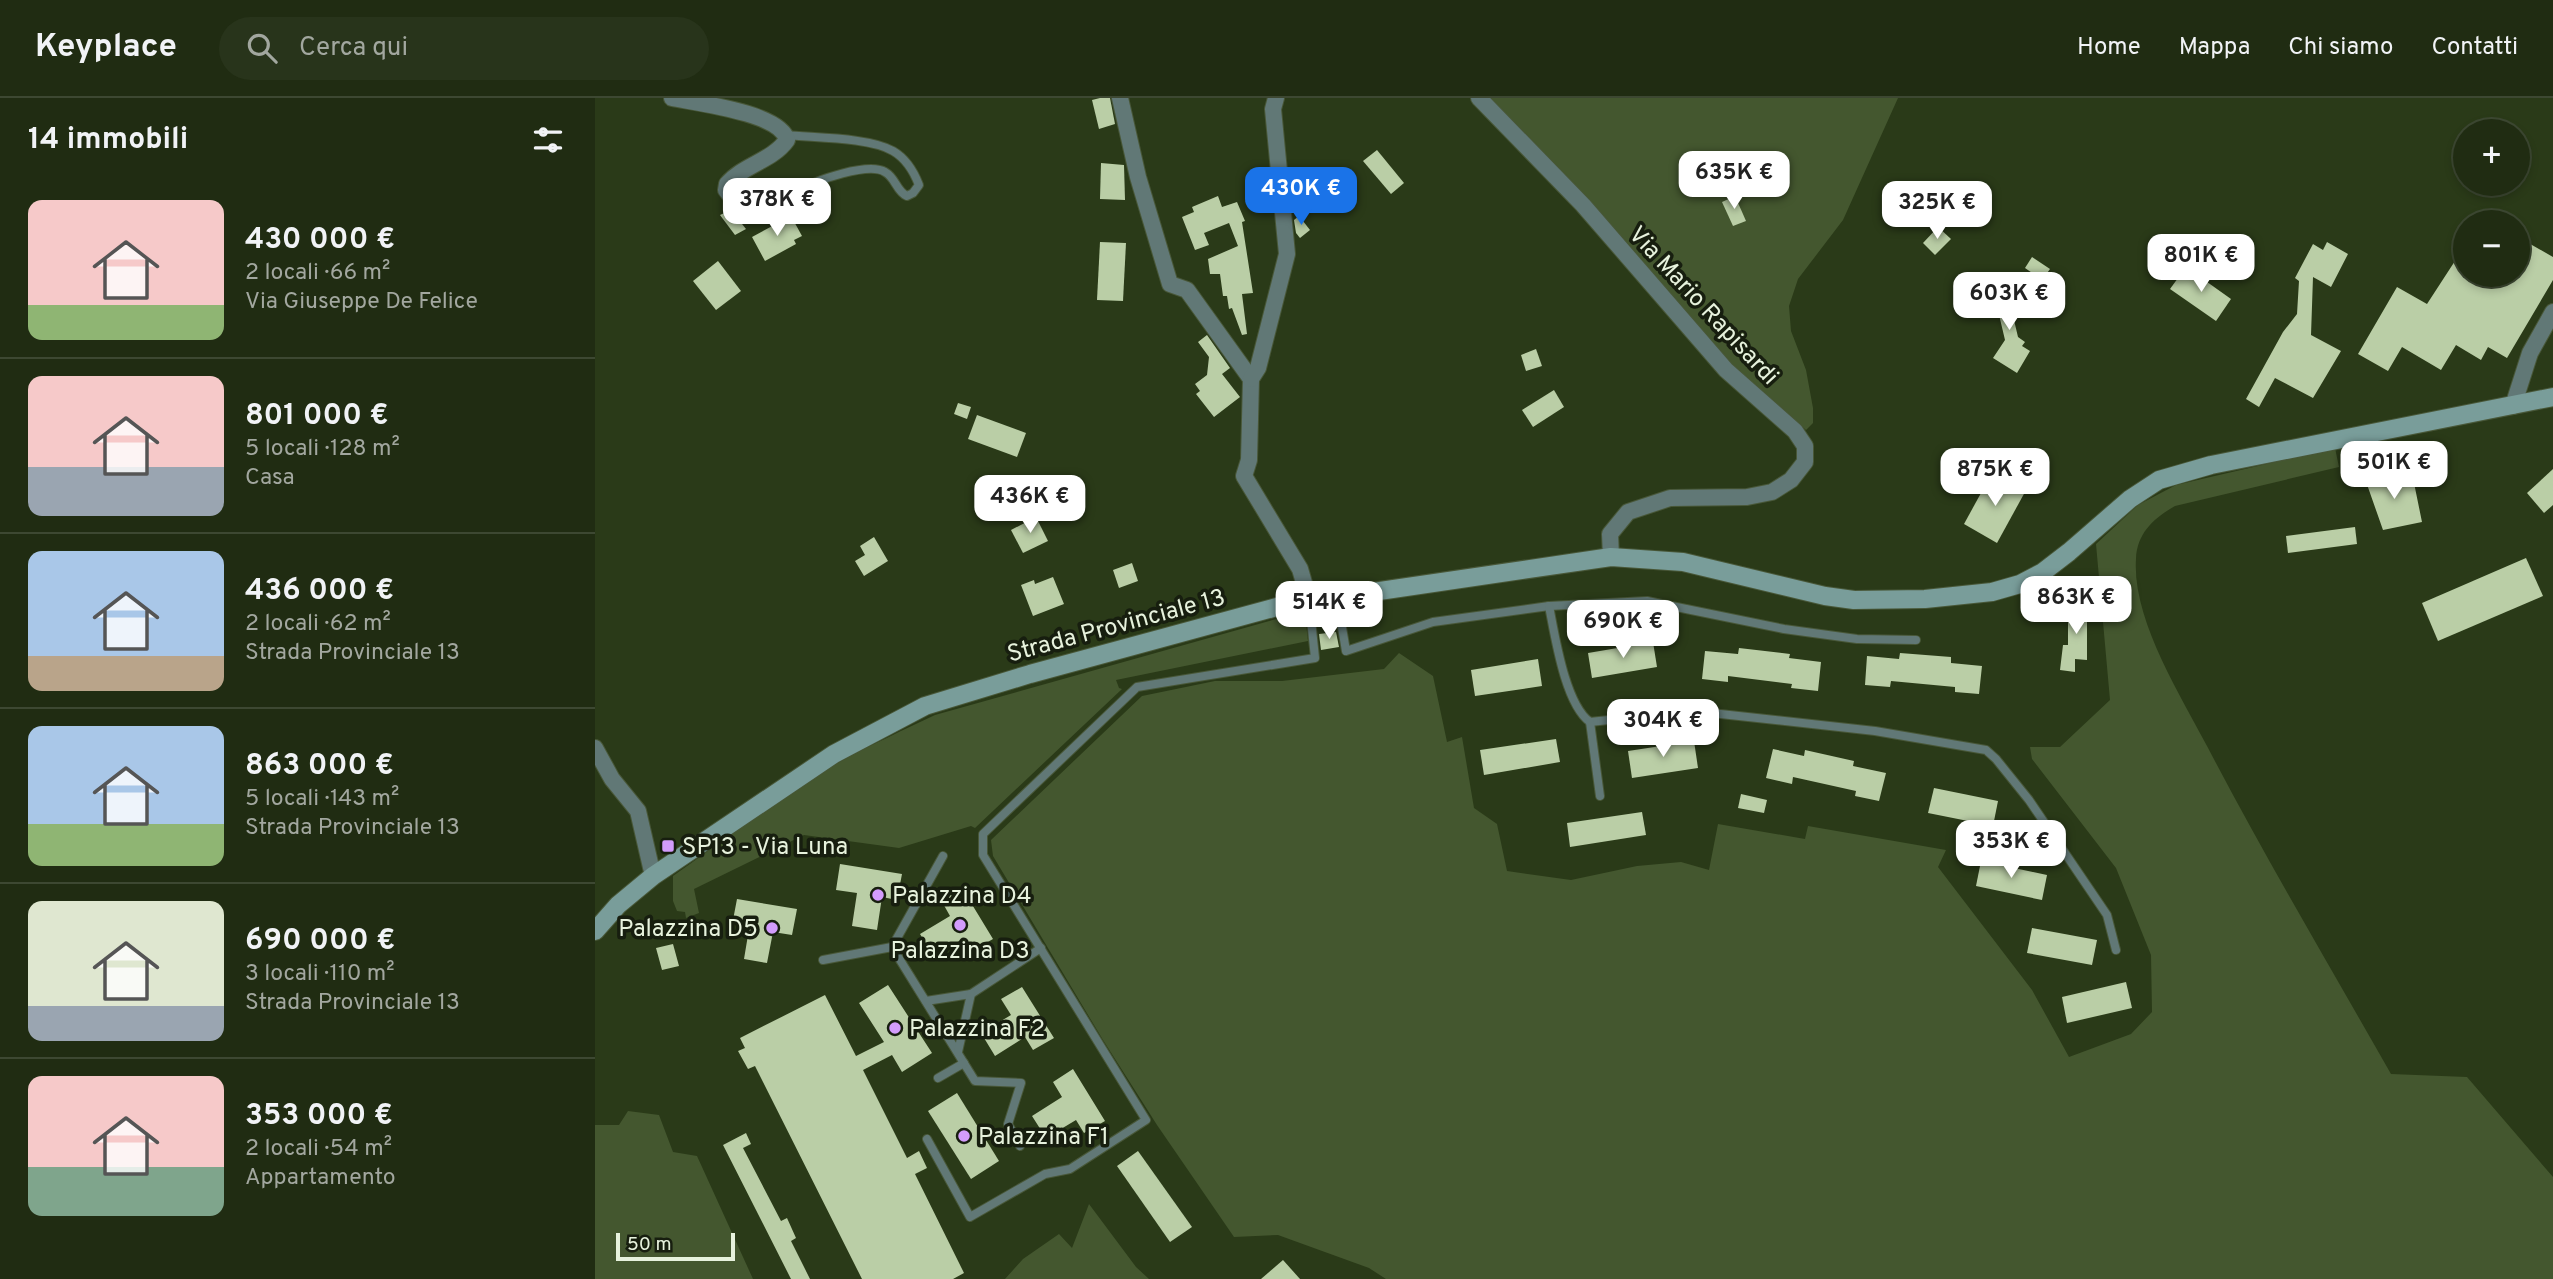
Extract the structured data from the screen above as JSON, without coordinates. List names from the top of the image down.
{
  "streets": {
    "main road": ["Strada Provinciale 13"],
    "street": ["Via Mario Rapisardi"]
  },
  "crossings": [
    ["Via Mario Rapisardi", "Strada Provinciale 13"]
  ],
  "places": {
    "transit": ["SP13 - Via Luna"],
    "other": [
      "Palazzina D4",
      "Palazzina D3",
      "Palazzina D5",
      "Palazzina F2",
      "Palazzina F1"
    ]
  },
  "scale_bar": "50 m",
  "page": {
    "header": "Keyplace",
    "search": "Cerca qui",
    "nav": [
      "Home",
      "Mappa",
      "Chi siamo",
      "Contatti"
    ],
    "heading": "14 immobili",
    "map_buttons": ["+", "−"],
    "price": [
      "635K €",
      "430K €",
      "378K €",
      "325K €",
      "801K €",
      "603K €",
      "501K €",
      "875K €",
      "436K €",
      "863K €",
      "514K €",
      "690K €",
      "304K €",
      "353K €"
    ],
    "list": [
      {
        "name": "430 000 €",
        "note": "2 locali · 66 m² · Via Giuseppe De Felice"
      },
      {
        "name": "801 000 €",
        "note": "5 locali · 128 m² · Casa"
      },
      {
        "name": "436 000 €",
        "note": "2 locali · 62 m² · Strada Provinciale 13"
      },
      {
        "name": "863 000 €",
        "note": "5 locali · 143 m² · Strada Provinciale 13"
      },
      {
        "name": "690 000 €",
        "note": "3 locali · 110 m² · Strada Provinciale 13"
      },
      {
        "name": "353 000 €",
        "note": "2 locali · 54 m² · Appartamento"
      }
    ],
    "scale": "50 m"
  }
}
